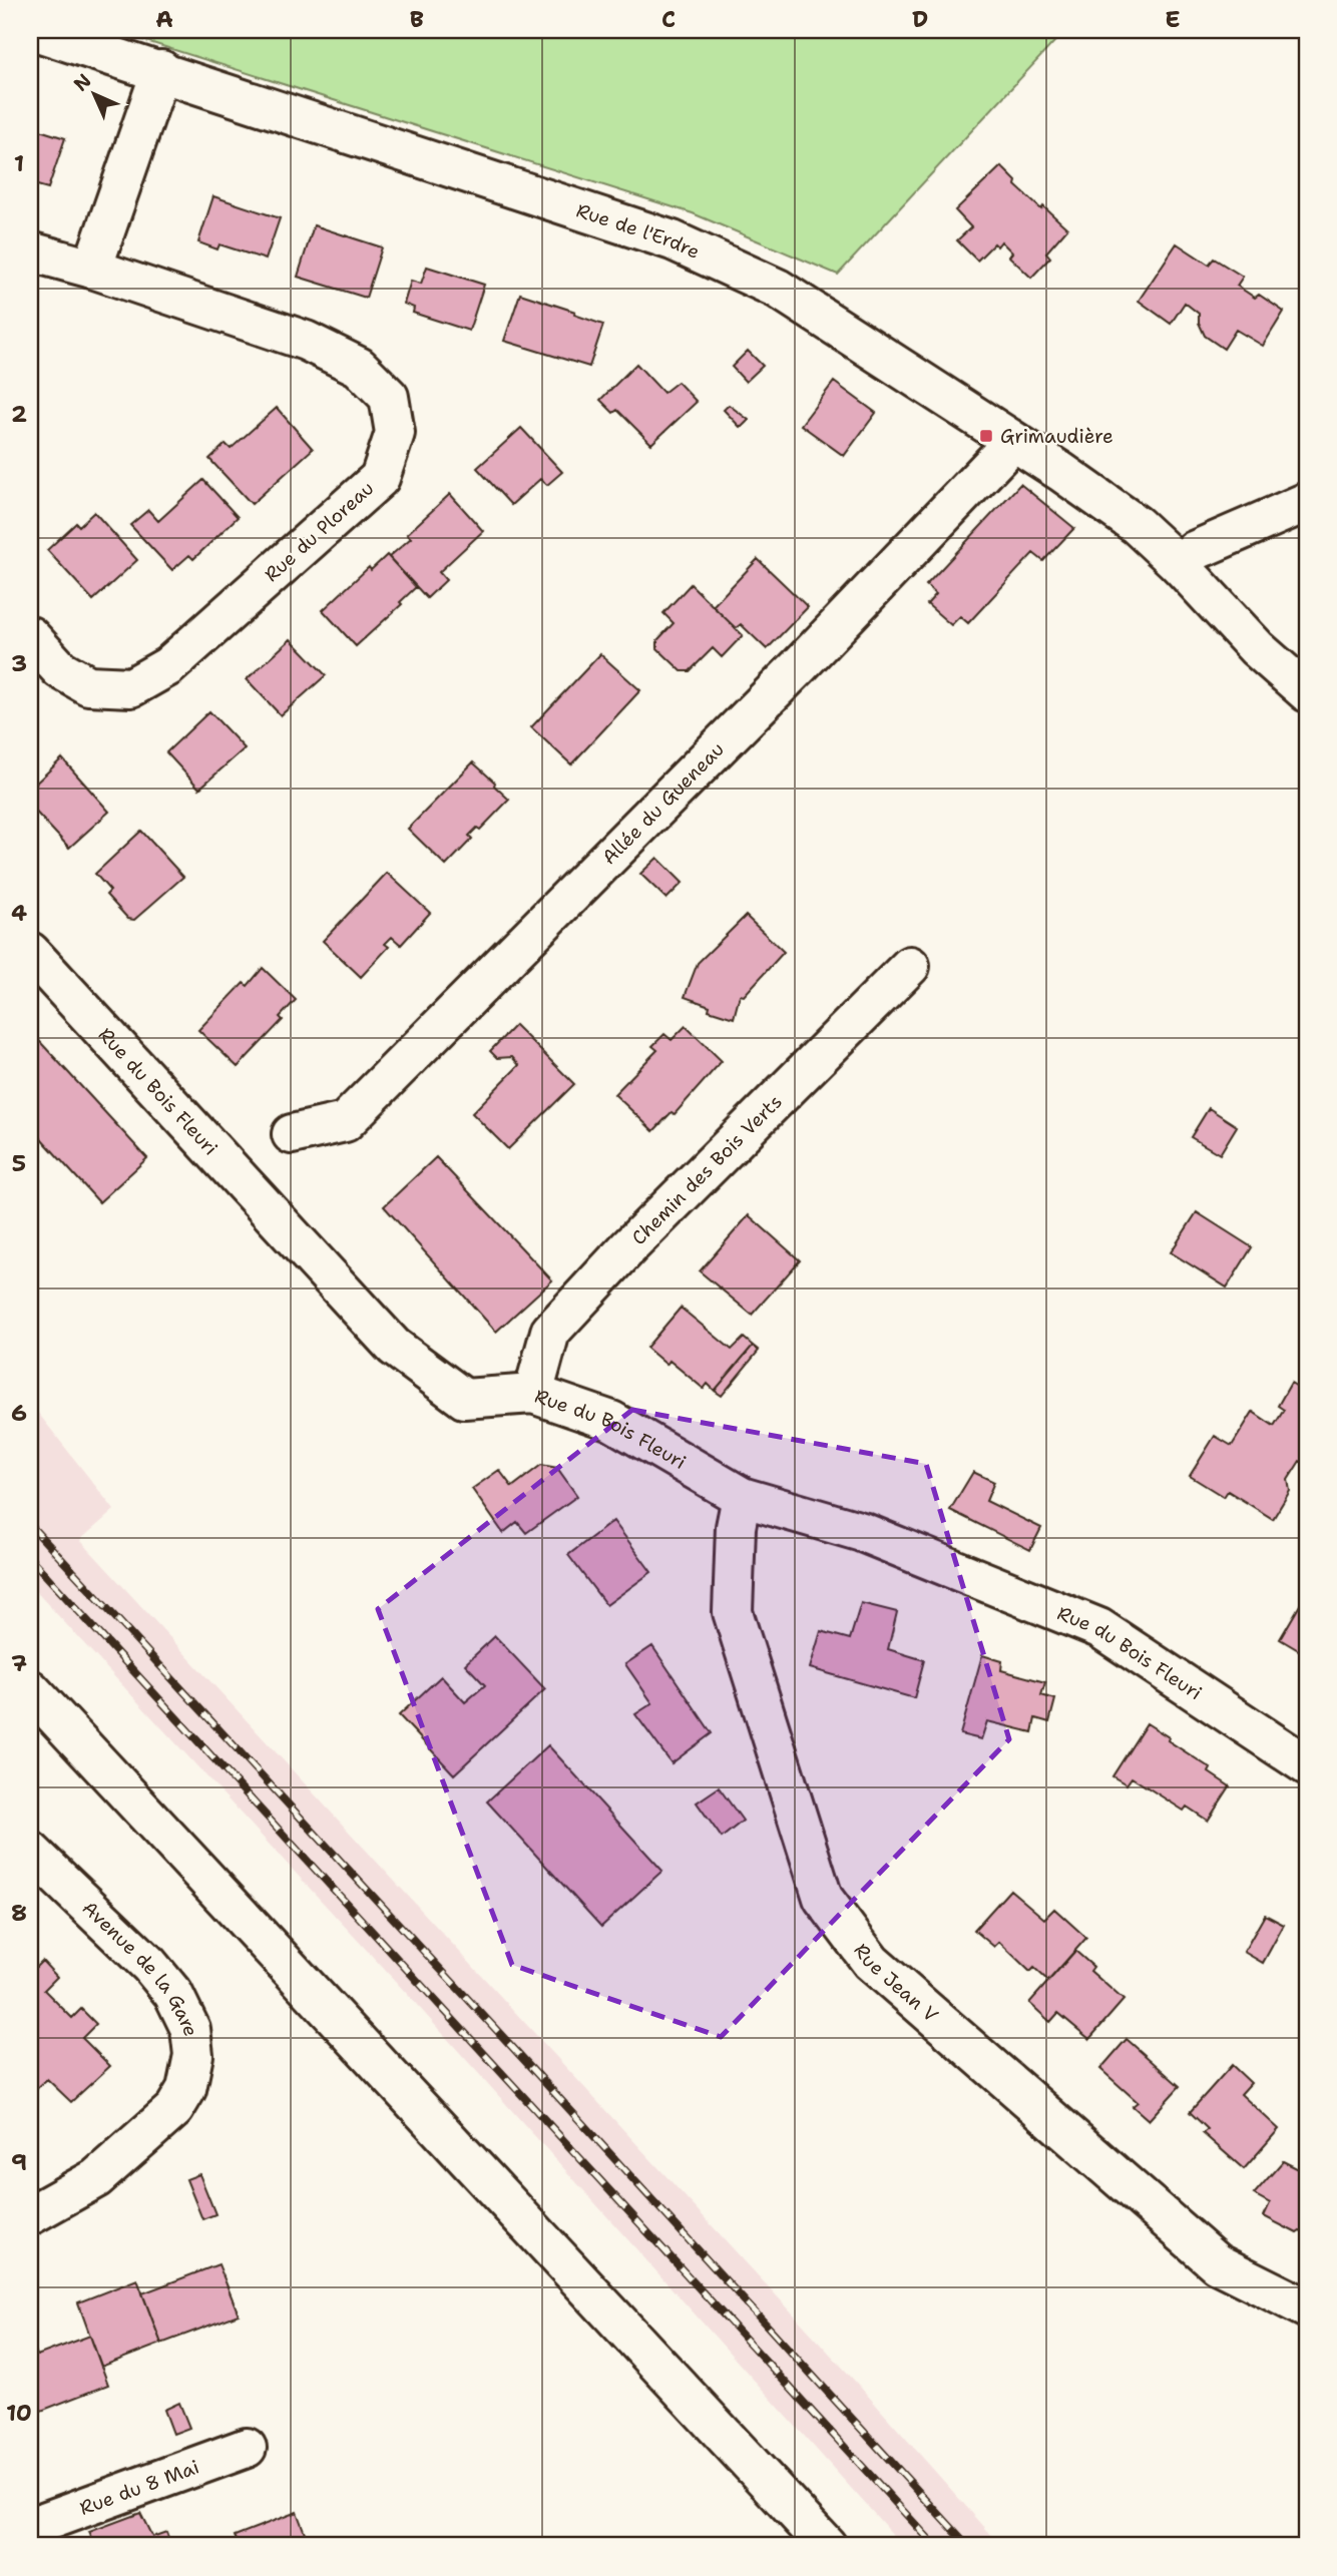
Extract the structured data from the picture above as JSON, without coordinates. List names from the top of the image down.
{
  "streets": {
    "street": [
      "Rue de l'Erdre",
      "Rue du Ploreau",
      "Allée du Gueneau",
      "Rue du Bois Fleuri",
      "Chemin des Bois Verts",
      "Avenue de la Gare",
      "Rue Jean V",
      "Rue du 8 Mai"
    ]
  },
  "crossings": [
    ["Rue de l'Erdre", "Allée du Gueneau"],
    ["Rue du Bois Fleuri", "Chemin des Bois Verts"],
    ["Rue du Bois Fleuri", "Rue Jean V"]
  ],
  "places": {
    "transit": ["Grimaudière"]
  },
  "north": "top left",
  "grid": {
    "columns": [
      "A",
      "B",
      "C",
      "D",
      "E"
    ],
    "rows": [
      "1",
      "2",
      "3",
      "4",
      "5",
      "6",
      "7",
      "8",
      "9",
      "10"
    ]
  }
}
